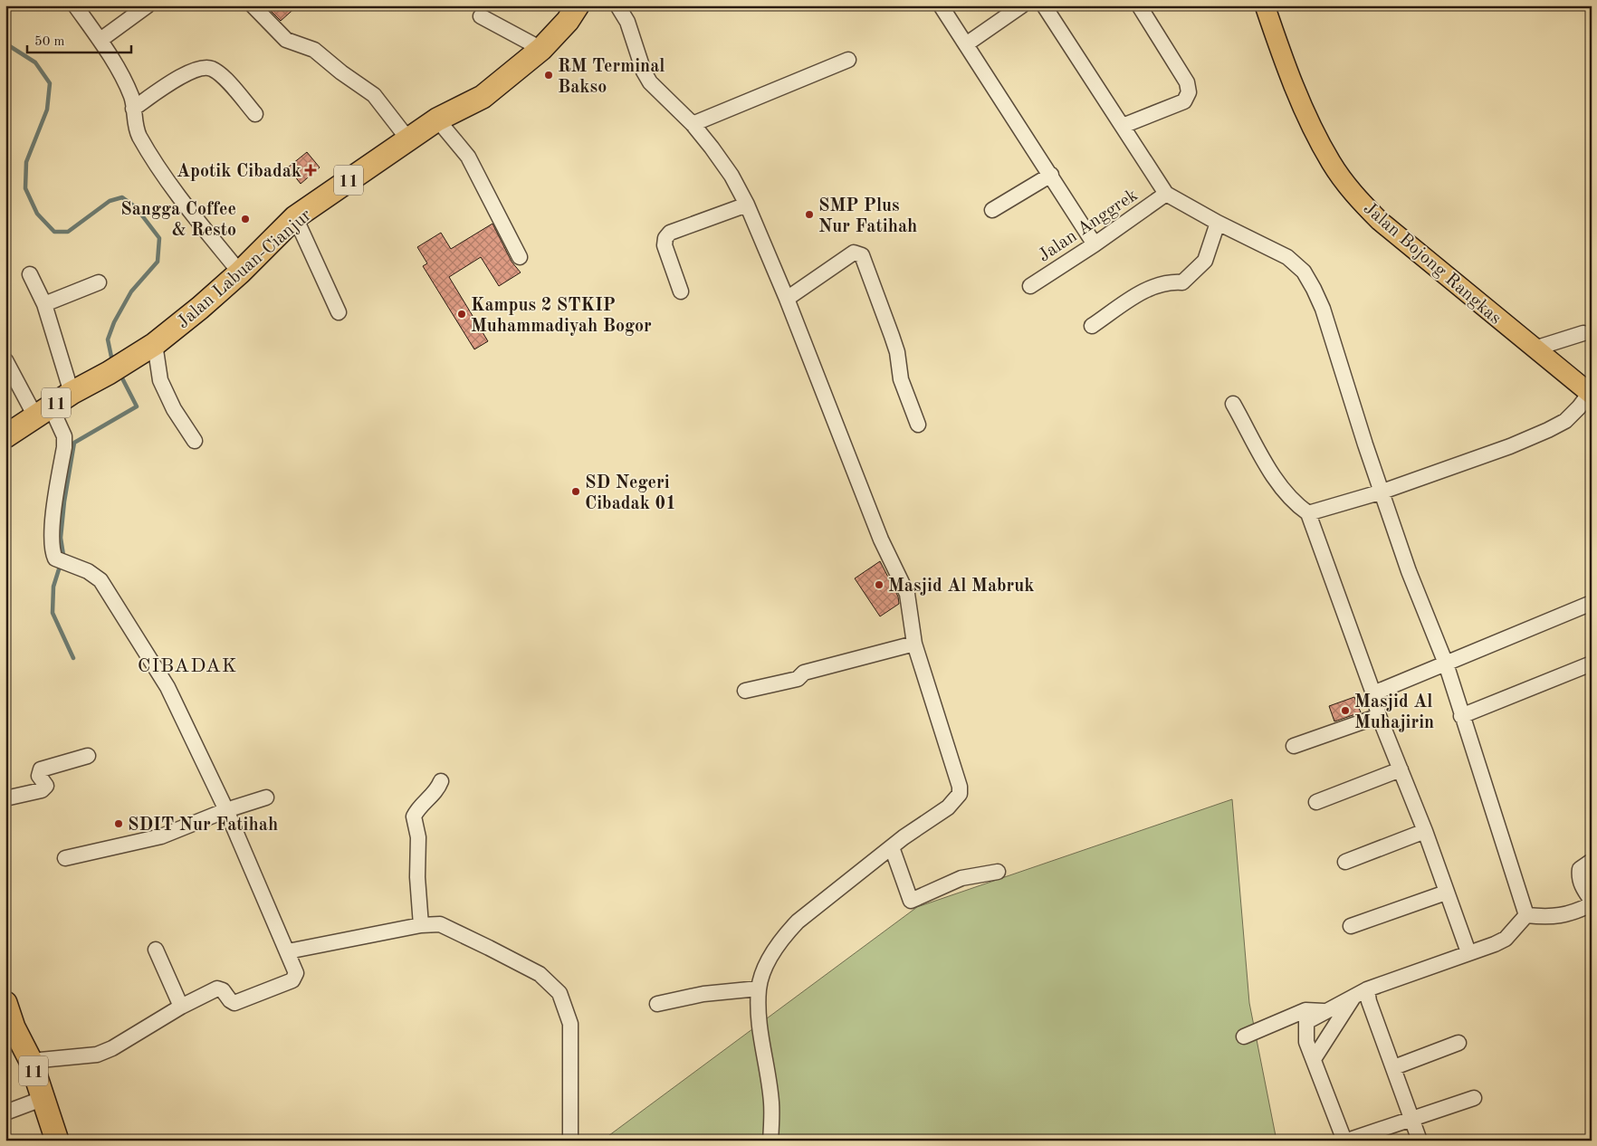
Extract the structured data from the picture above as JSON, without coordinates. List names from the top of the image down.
{
  "streets": {
    "highway": ["11", "Jalan Labuan-Cianjur"],
    "main road": ["Jalan Bojong Rangkas"],
    "street": ["Jalan Anggrek"]
  },
  "districts": ["CIBADAK"],
  "places": {
    "other": [
      "RM Terminal Bakso",
      "SMP Plus Nur Fatihah",
      "Sangga Coffee & Resto",
      "Kampus 2 STKIP Muhammadiyah Bogor",
      "SD Negeri Cibadak 01",
      "Masjid Al Mabruk",
      "Masjid Al Muhajirin",
      "SDIT Nur Fatihah"
    ],
    "health": ["Apotik Cibadak"]
  },
  "scale_bar": "50 m"
}
